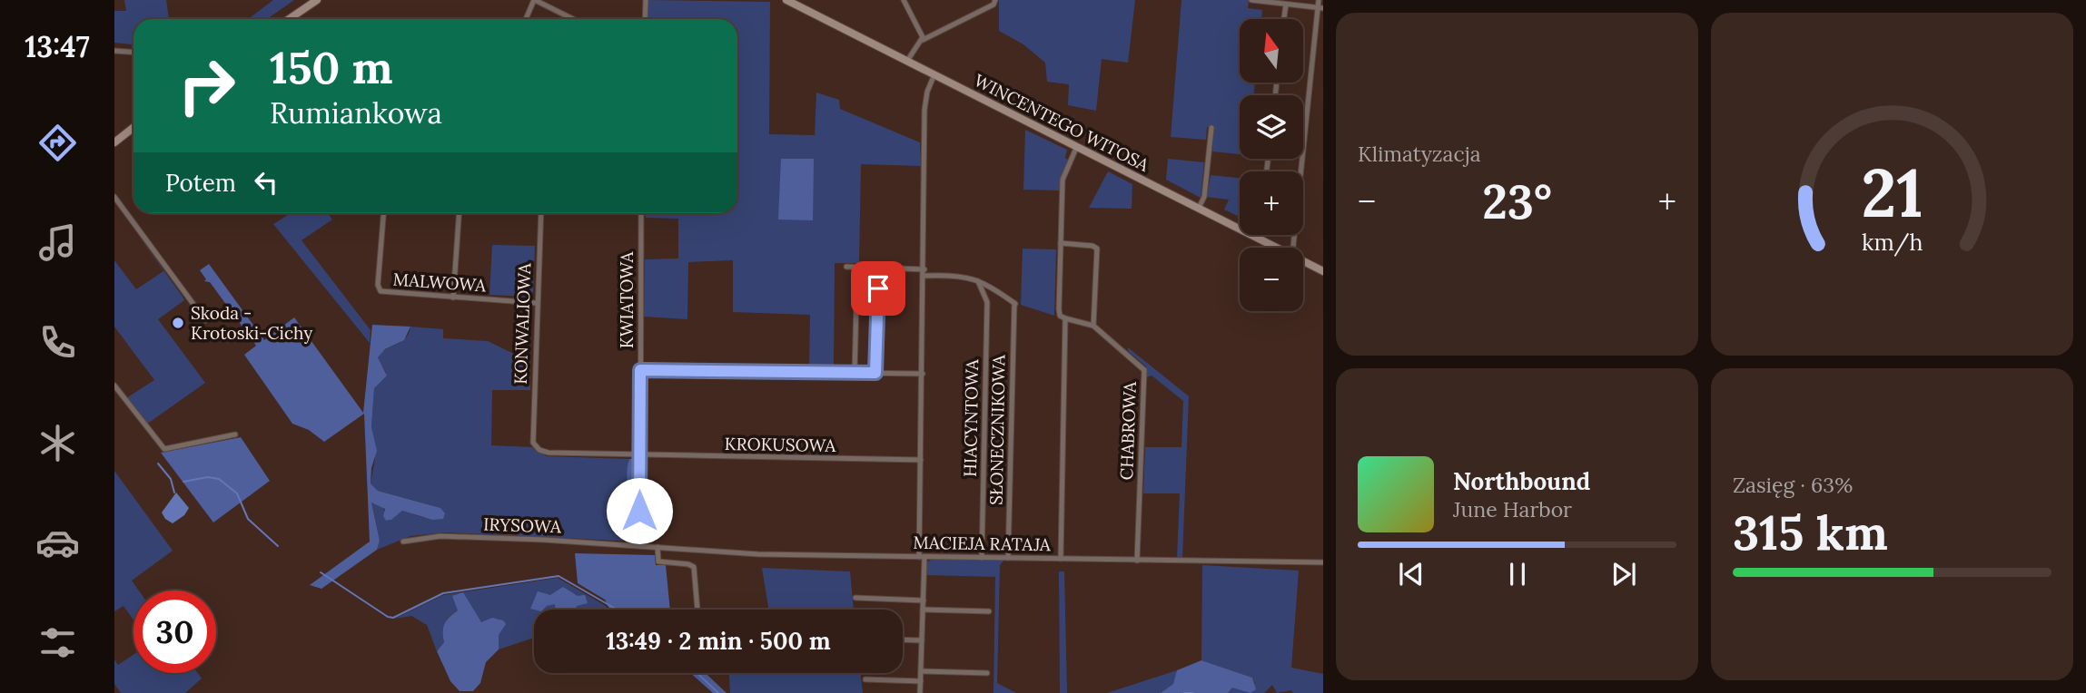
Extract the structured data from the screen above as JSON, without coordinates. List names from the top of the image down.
{
  "streets": {
    "street": [
      "WINCENTEGO WITOSA",
      "MALWOWA",
      "KWIATOWA",
      "KONWALIOWA",
      "HIACYNTOWA",
      "SŁONECZNIKOWA",
      "CHABROWA",
      "KROKUSOWA",
      "IRYSOWA",
      "MACIEJA RATAJA"
    ]
  },
  "crossings": [
    ["MALWOWA", "KONWALIOWA"],
    ["KWIATOWA", "KROKUSOWA"],
    ["KWIATOWA", "IRYSOWA"],
    ["KWIATOWA", "MACIEJA RATAJA"],
    ["KONWALIOWA", "KROKUSOWA"],
    ["HIACYNTOWA", "SŁONECZNIKOWA"],
    ["HIACYNTOWA", "MACIEJA RATAJA"],
    ["SŁONECZNIKOWA", "MACIEJA RATAJA"],
    ["CHABROWA", "MACIEJA RATAJA"],
    ["IRYSOWA", "MACIEJA RATAJA"]
  ],
  "places": ["Skoda - Krotoski-Cichy"],
  "north": "top",
  "page": {
    "tabs": "13:47",
    "tile": [
      "Klimatyzacja",
      ["Zasięg · 63%", "315 km"]
    ],
    "map_buttons": ["+", "−"],
    "turn": ["150 m", "Rumiankowa"],
    "then": "Potem",
    "heat": ["−", "23°", "+"],
    "song": ["Northbound", "June Harbor"],
    "limit": "30",
    "trip": "13:49 · 2 min · 500 m",
    "gauge": ["21", "km/h"]
  }
}
